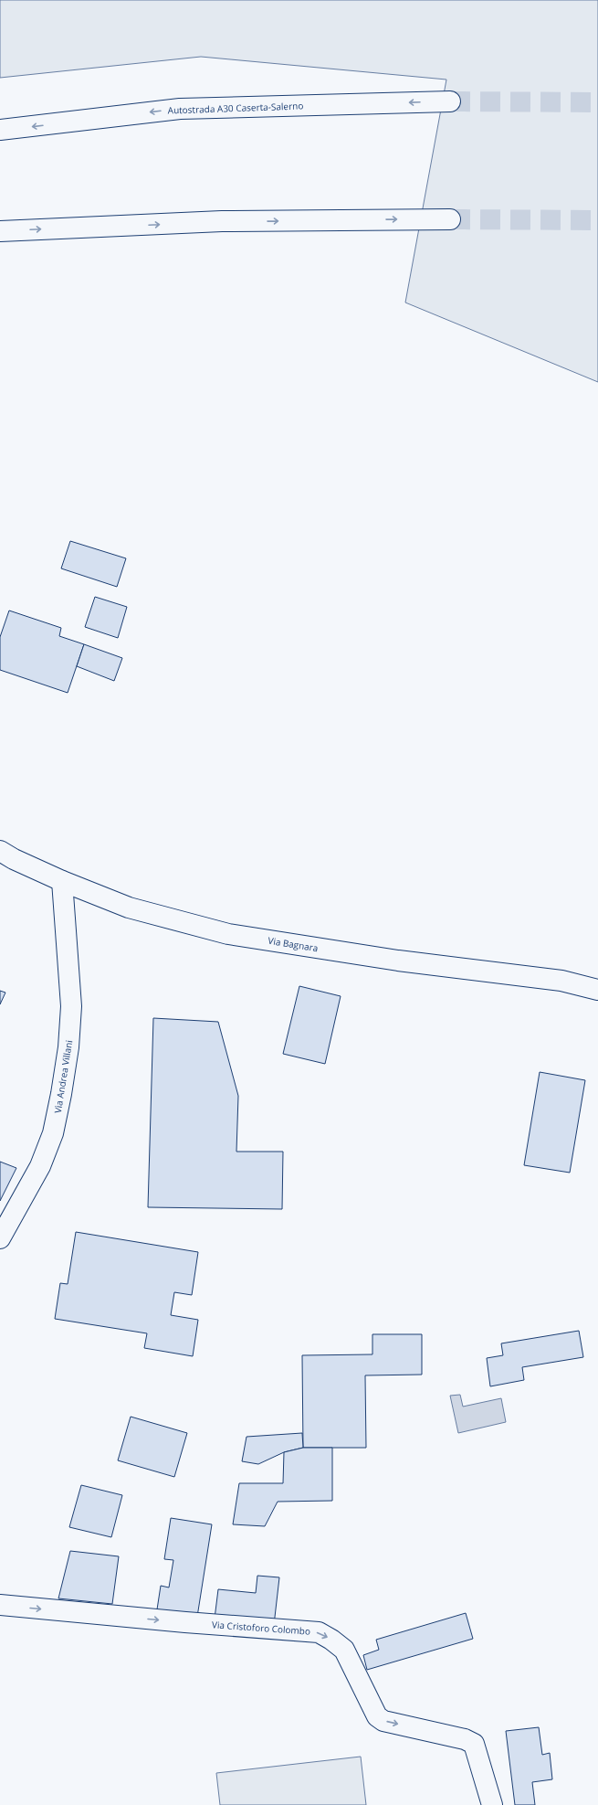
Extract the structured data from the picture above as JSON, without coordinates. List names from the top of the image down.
{
  "streets": {
    "main road": [
      "Autostrada A30 Caserta-Salerno",
      "Via Bagnara",
      "Via Andrea Villani",
      "Via Cristoforo Colombo"
    ]
  },
  "crossings": [
    ["Via Bagnara", "Via Andrea Villani"]
  ],
  "one_way": ["Via Cristoforo Colombo"]
}
